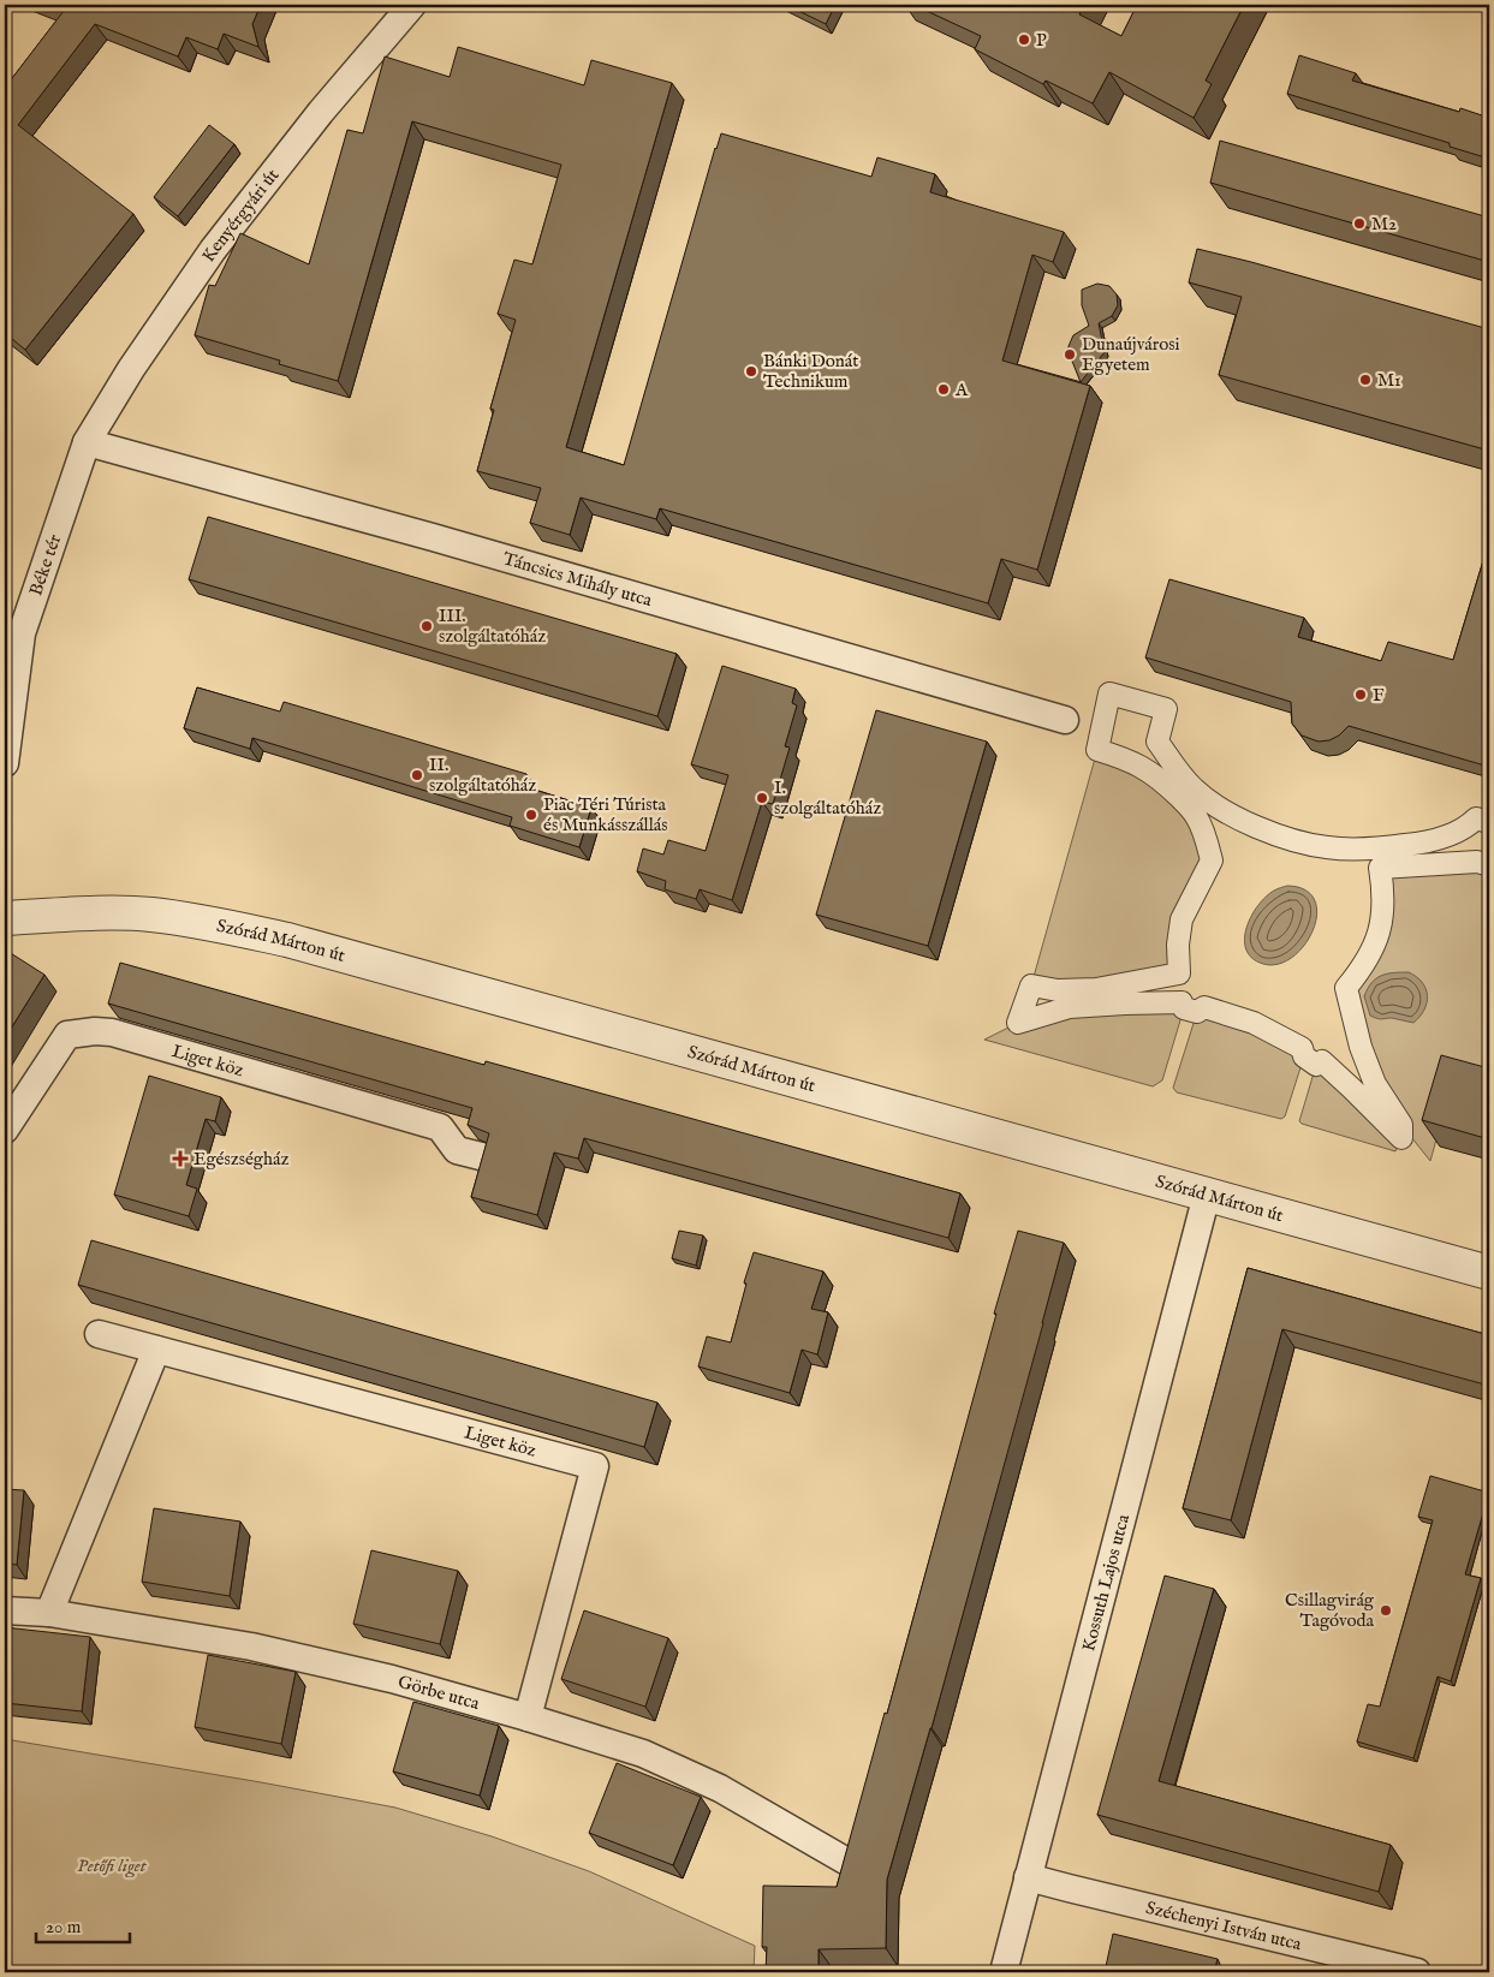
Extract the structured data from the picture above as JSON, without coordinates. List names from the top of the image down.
{
  "streets": {
    "street": [
      "Kenyérgyári út",
      "Béke tér",
      "Táncsics Mihály utca",
      "Szórád Márton út",
      "Liget köz",
      "Kossuth Lajos utca",
      "Görbe utca",
      "Széchenyi István utca"
    ]
  },
  "crossings": [
    ["Kenyérgyári út", "Béke tér"],
    ["Kenyérgyári út", "Táncsics Mihály utca"],
    ["Béke tér", "Táncsics Mihály utca"],
    ["Szórád Márton út", "Kossuth Lajos utca"],
    ["Liget köz", "Görbe utca"],
    ["Kossuth Lajos utca", "Széchenyi István utca"]
  ],
  "parks": ["Petőfi liget"],
  "places": {
    "other": [
      "P",
      "M2",
      "Dunaújvárosi Egyetem",
      "Bánki Donát Technikum",
      "M1",
      "A",
      "III. szolgáltatóház",
      "F",
      "II. szolgáltatóház",
      "I. szolgáltatóház",
      "Piac Téri Túrista és Munkásszállás",
      "Csillagvirág Tagóvoda"
    ],
    "health": ["Egészségház"]
  },
  "scale_bar": "20 m"
}
